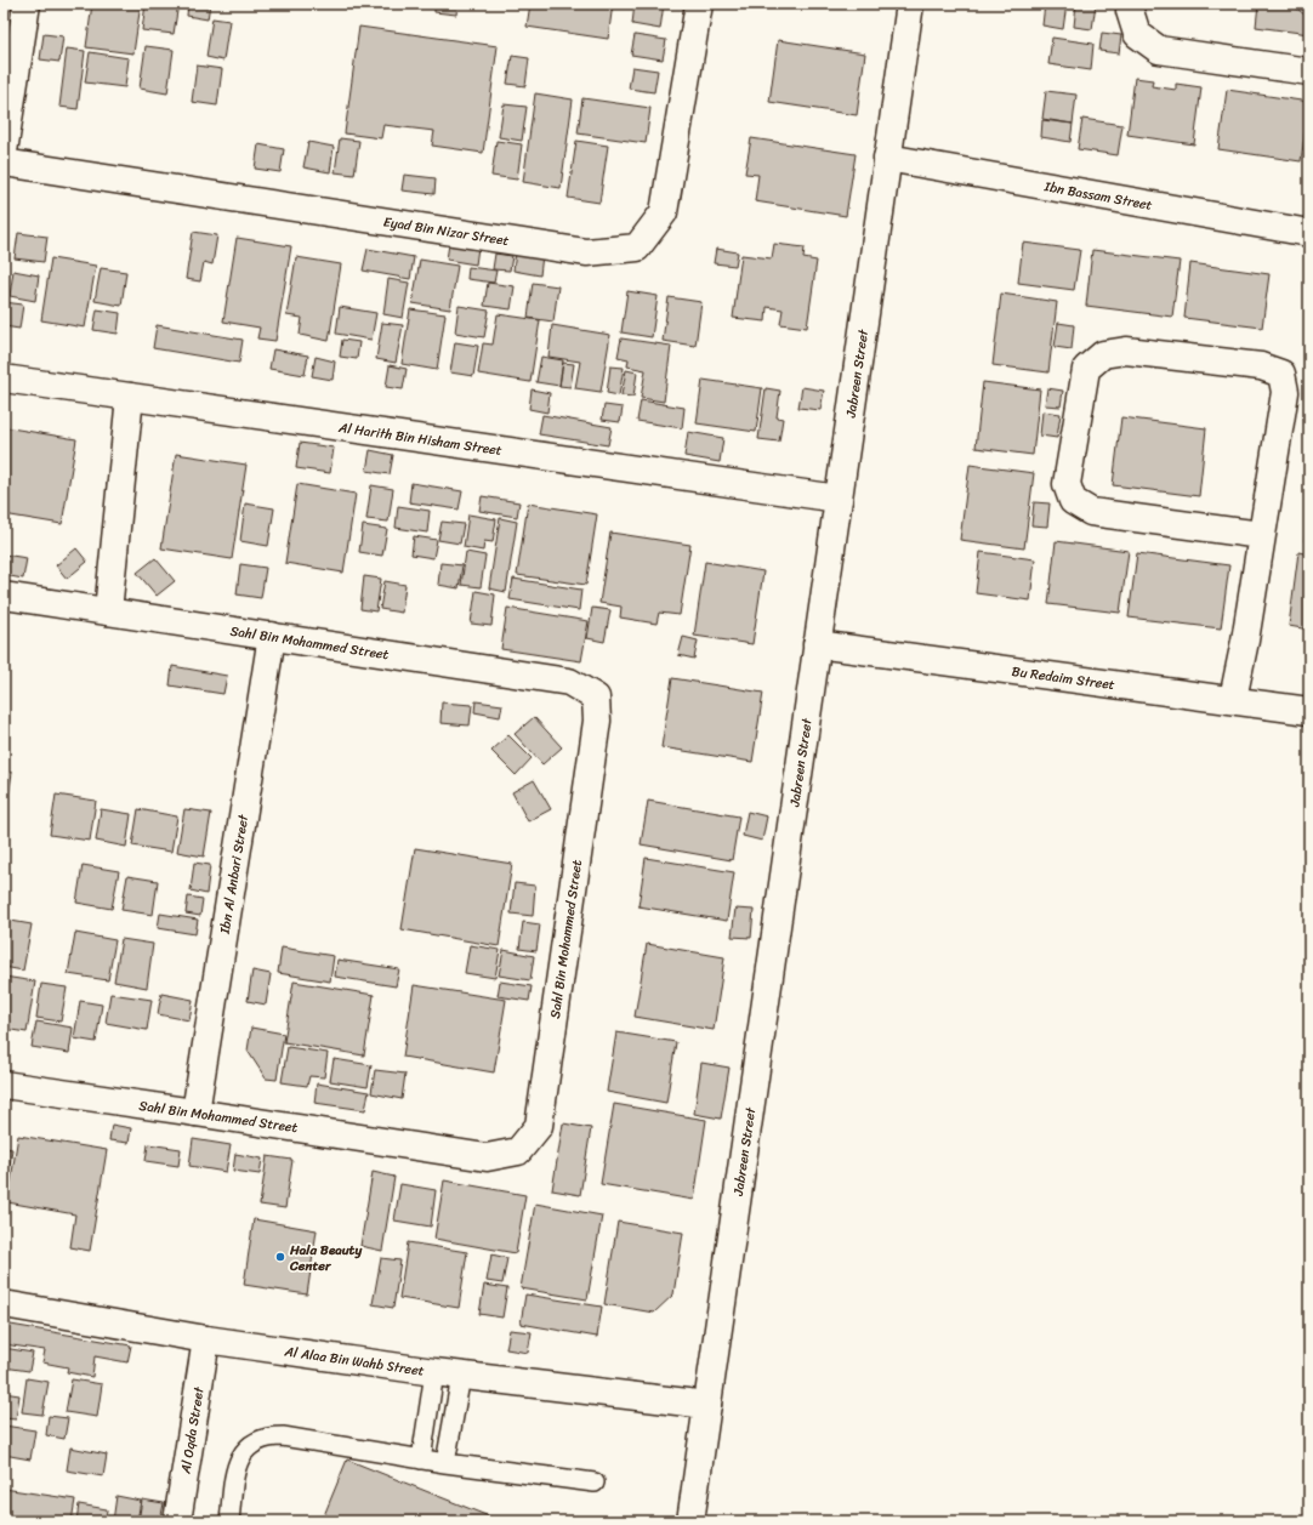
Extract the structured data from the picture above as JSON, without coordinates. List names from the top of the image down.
{
  "streets": {
    "street": [
      "Ibn Bassam Street",
      "Eyad Bin Nizar Street",
      "Jabreen Street",
      "Al Harith Bin Hisham Street",
      "Sahl Bin Mohammed Street",
      "Bu Redaim Street",
      "Ibn Al Anbari Street",
      "Al Alaa Bin Wahb Street",
      "Al Oqda Street"
    ]
  },
  "crossings": [
    ["Ibn Bassam Street", "Jabreen Street"],
    ["Jabreen Street", "Al Harith Bin Hisham Street"],
    ["Jabreen Street", "Bu Redaim Street"],
    ["Jabreen Street", "Al Alaa Bin Wahb Street"],
    ["Sahl Bin Mohammed Street", "Ibn Al Anbari Street"],
    ["Al Alaa Bin Wahb Street", "Al Oqda Street"]
  ],
  "places": ["Hala Beauty Center"]
}
